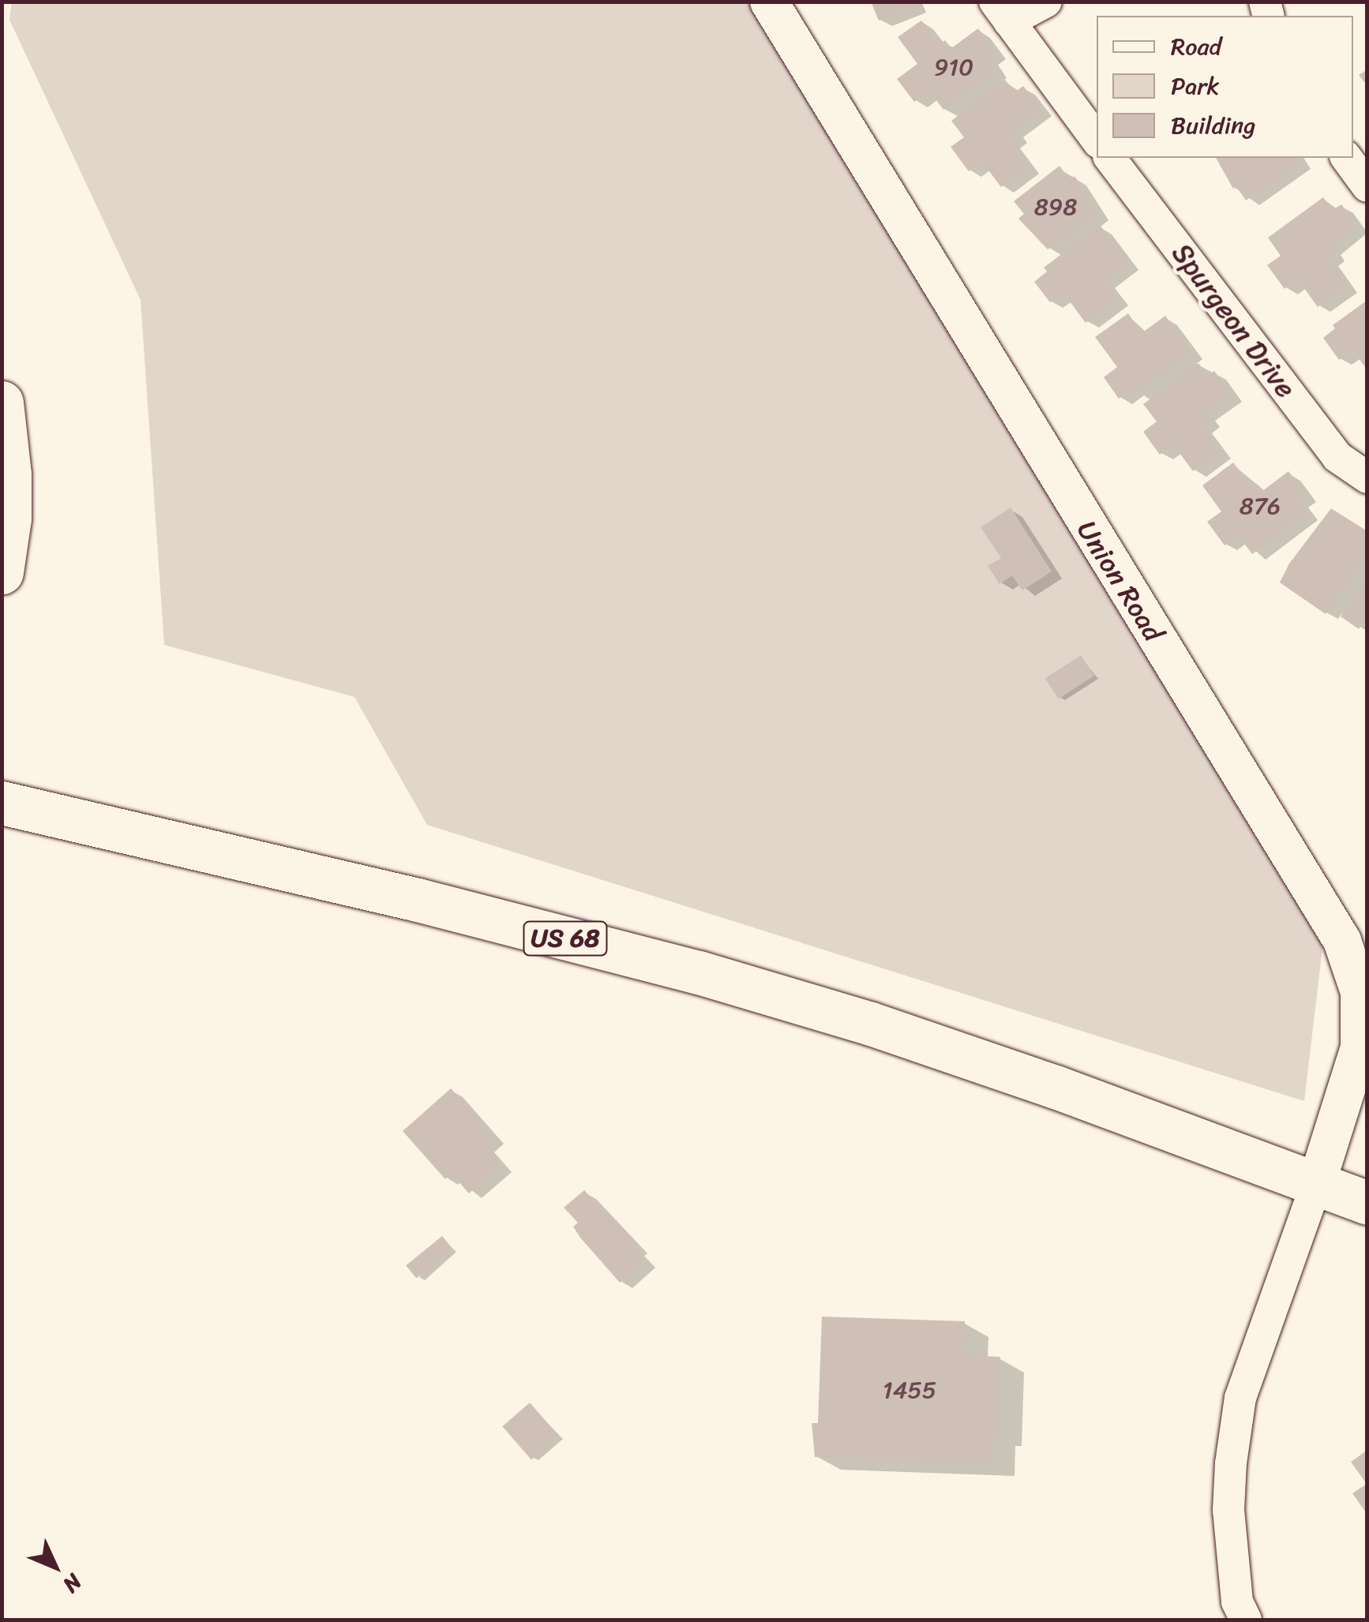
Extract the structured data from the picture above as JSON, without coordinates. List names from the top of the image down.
{
  "streets": {
    "main road": ["US 68"],
    "street": ["Spurgeon Drive", "Union Road"]
  },
  "crossings": [
    ["Union Road", "US 68"]
  ],
  "house_numbers": [
    "910",
    "898",
    "876",
    "1455"
  ],
  "legend": ["Road", "Park", "Building"],
  "north": "bottom right"
}
